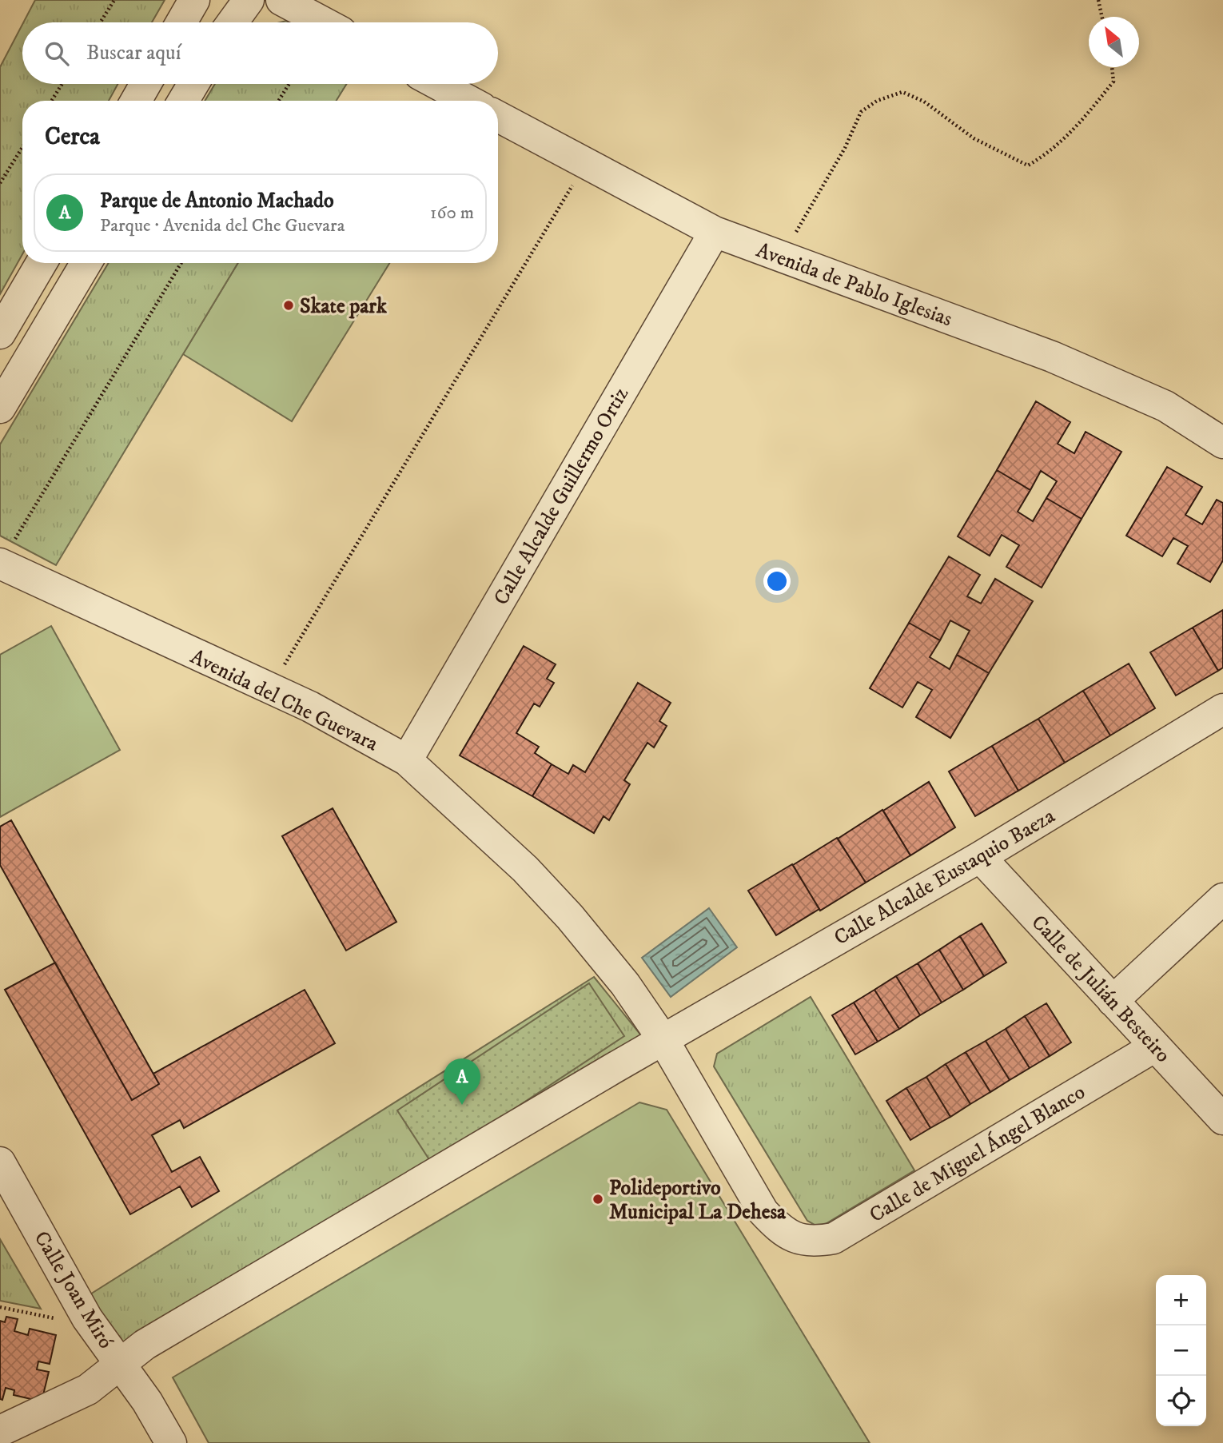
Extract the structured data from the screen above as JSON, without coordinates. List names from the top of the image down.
{
  "streets": {
    "street": [
      "Avenida de Pablo Iglesias",
      "Calle Alcalde Guillermo Ortiz",
      "Avenida del Che Guevara",
      "Calle Alcalde Eustaquio Baeza",
      "Calle de Julián Besteiro",
      "Calle de Miguel Ángel Blanco",
      "Calle Joan Miró"
    ]
  },
  "crossings": [
    ["Avenida de Pablo Iglesias", "Calle Alcalde Guillermo Ortiz"],
    ["Calle Alcalde Guillermo Ortiz", "Avenida del Che Guevara"],
    ["Avenida del Che Guevara", "Calle Alcalde Eustaquio Baeza"],
    ["Avenida del Che Guevara", "Calle de Miguel Ángel Blanco"],
    ["Calle Alcalde Eustaquio Baeza", "Calle de Julián Besteiro"],
    ["Calle Alcalde Eustaquio Baeza", "Calle Joan Miró"],
    ["Calle de Julián Besteiro", "Calle de Miguel Ángel Blanco"]
  ],
  "places": ["Skate park", "Polideportivo Municipal La Dehesa"],
  "north": "top left",
  "page": {
    "search": "Buscar aquí",
    "heading": "Cerca",
    "list": [
      {
        "mark": "A",
        "name": "Parque de Antonio Machado",
        "note": "Parque · Avenida del Che Guevara",
        "value": "160 m"
      }
    ],
    "pins": "A",
    "map_buttons": ["+", "−"]
  }
}
